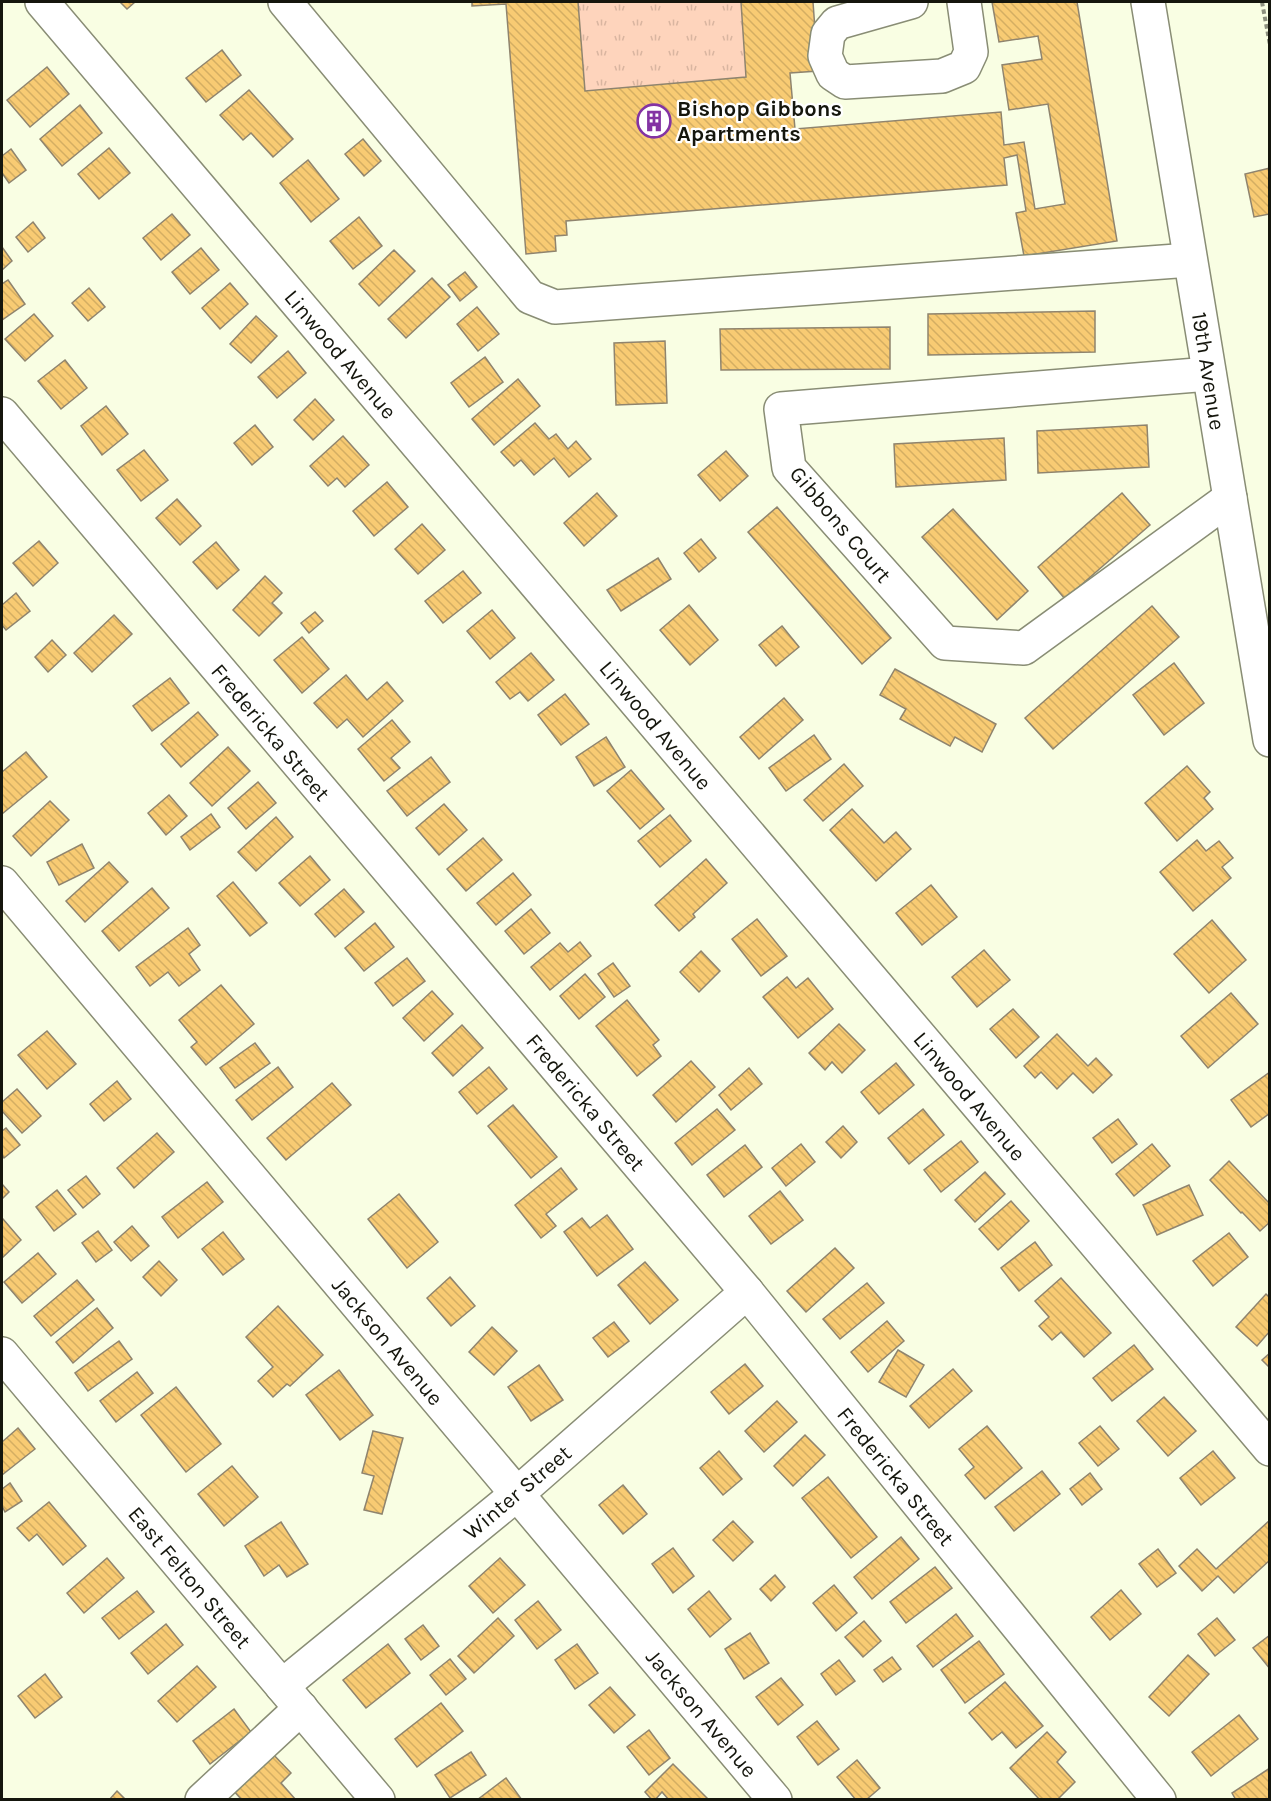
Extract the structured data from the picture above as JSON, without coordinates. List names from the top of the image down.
{
  "streets": {
    "street": [
      "Linwood Avenue",
      "19th Avenue",
      "Gibbons Court",
      "Fredericka Street",
      "Jackson Avenue",
      "Winter Street",
      "East Felton Street"
    ]
  },
  "crossings": [
    ["19th Avenue", "Gibbons Court"],
    ["Fredericka Street", "Winter Street"],
    ["Jackson Avenue", "Winter Street"],
    ["Winter Street", "East Felton Street"]
  ],
  "places": {
    "building": ["Bishop Gibbons Apartments"]
  }
}
